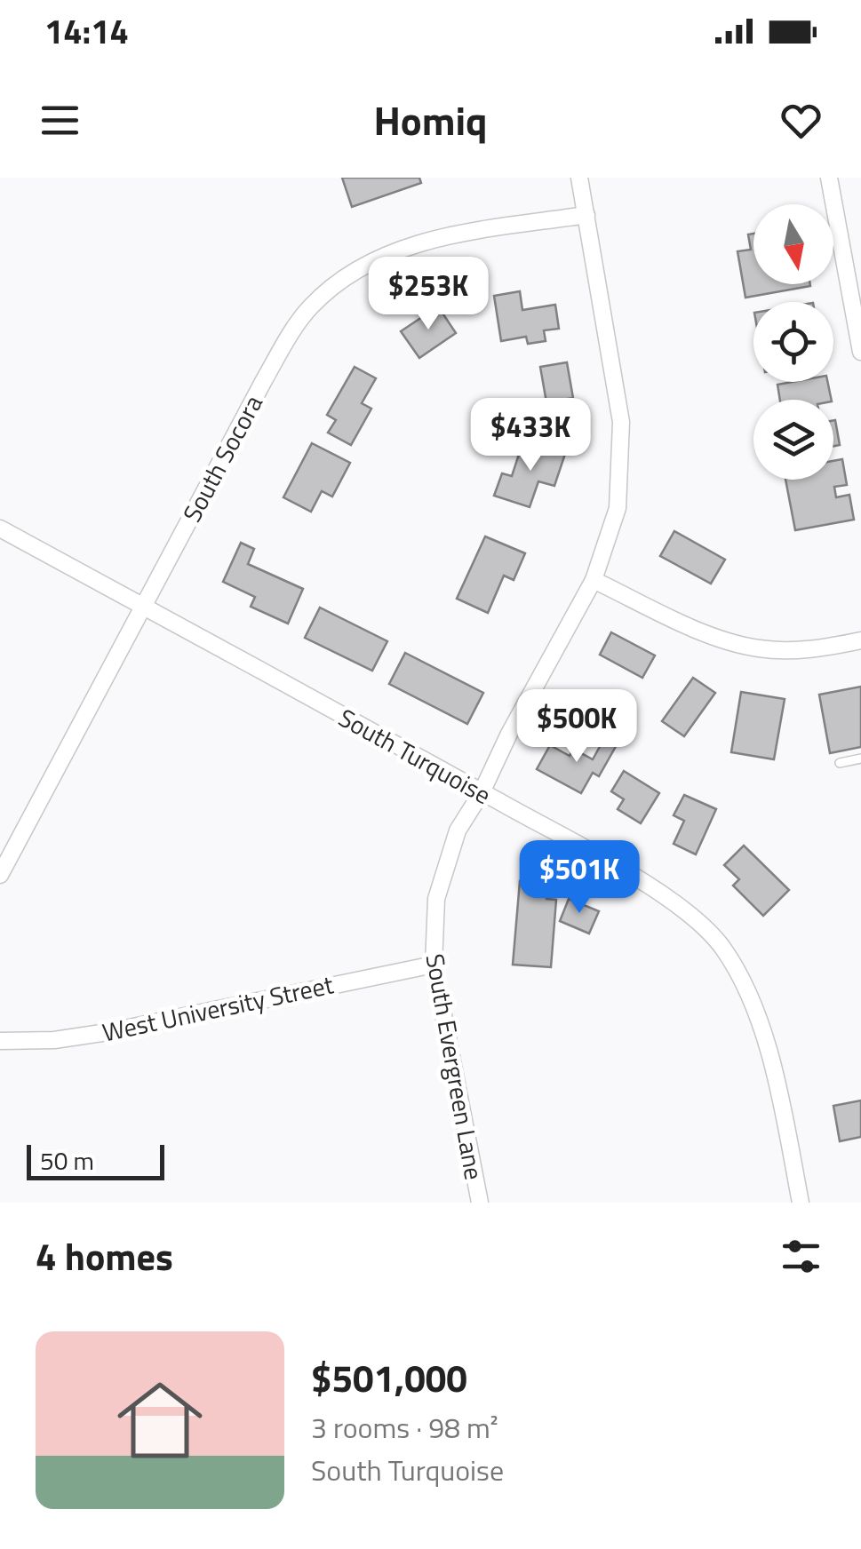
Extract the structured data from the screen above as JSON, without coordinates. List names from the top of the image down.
{
  "streets": {
    "street": [
      "South Socora",
      "South Turquoise",
      "West University Street",
      "South Evergreen Lane"
    ]
  },
  "crossings": [
    ["South Socora", "South Turquoise"],
    ["South Socora", "South Evergreen Lane"],
    ["South Turquoise", "South Evergreen Lane"],
    ["West University Street", "South Evergreen Lane"]
  ],
  "scale_bar": "50 m",
  "north": "bottom",
  "page": {
    "status": "14:14",
    "header": "Homiq",
    "price": [
      "$253K",
      "$433K",
      "$500K",
      "$501K"
    ],
    "scale": "50 m",
    "heading": "4 homes",
    "list": [
      {
        "name": "$501,000",
        "note": "3 rooms · 98 m² · South Turquoise"
      }
    ]
  }
}
